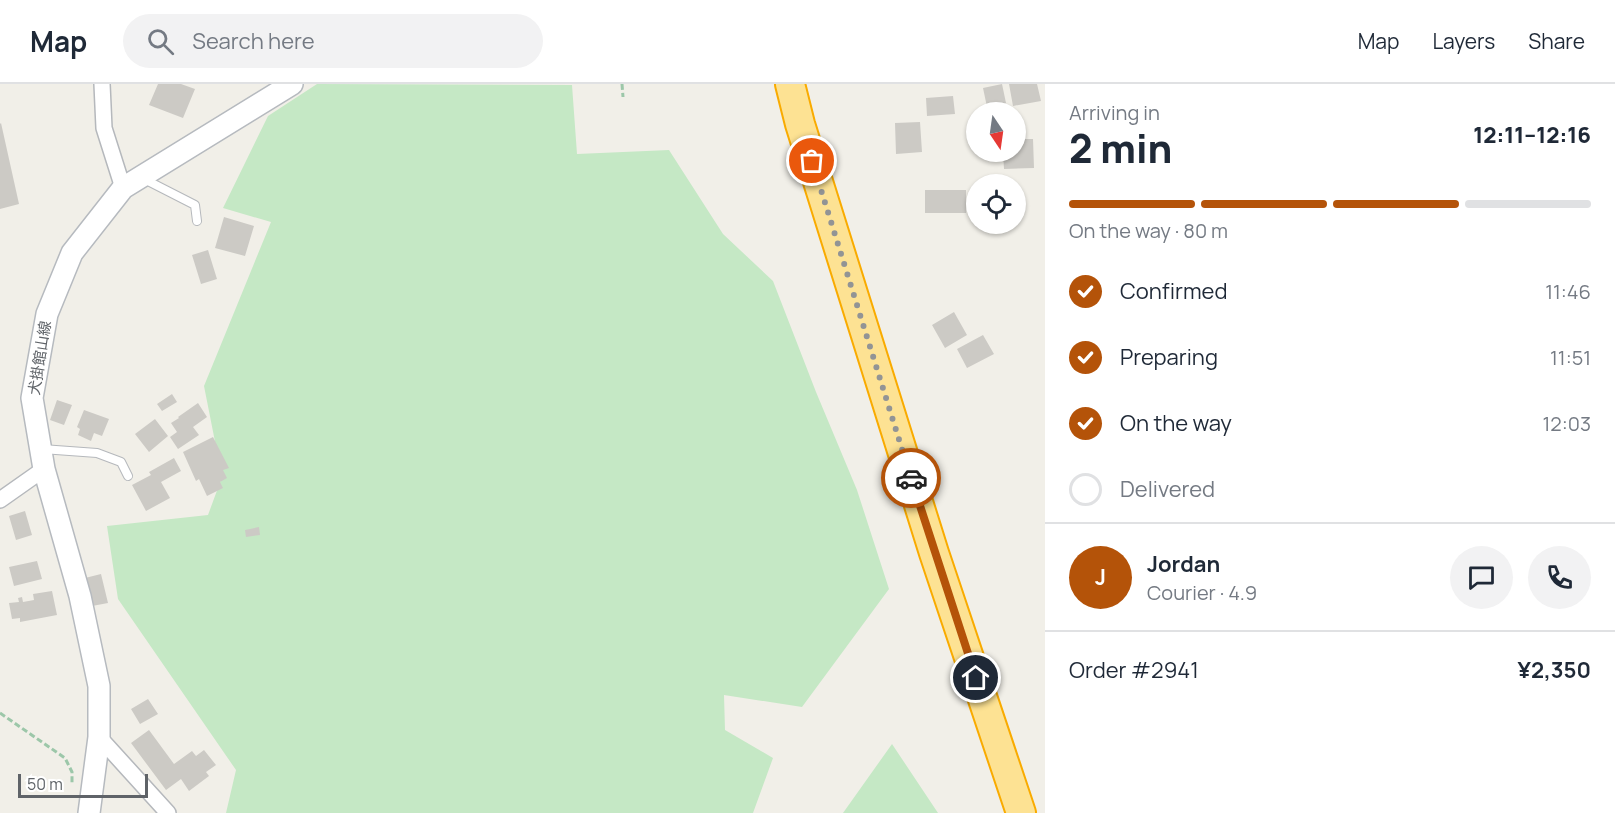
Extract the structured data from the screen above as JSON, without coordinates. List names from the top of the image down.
{
  "streets": {
    "main road": ["犬掛館山線"]
  },
  "scale_bar": "50 m",
  "north": "bottom",
  "page": {
    "header": "Map",
    "search": "Search here",
    "nav": ["Map", "Layers", "Share"],
    "heading": ["2 min", "Arriving in", "12:11–12:16"],
    "panel": [
      "Jordan",
      "Courier · 4.9",
      "Order #2941",
      "¥2,350"
    ],
    "bar": "On the way · 80 m",
    "list": [
      ["Confirmed", "11:46"],
      ["Preparing", "11:51"],
      ["On the way", "12:03"],
      "Delivered"
    ],
    "round": "J",
    "scale": "50 m"
  }
}
